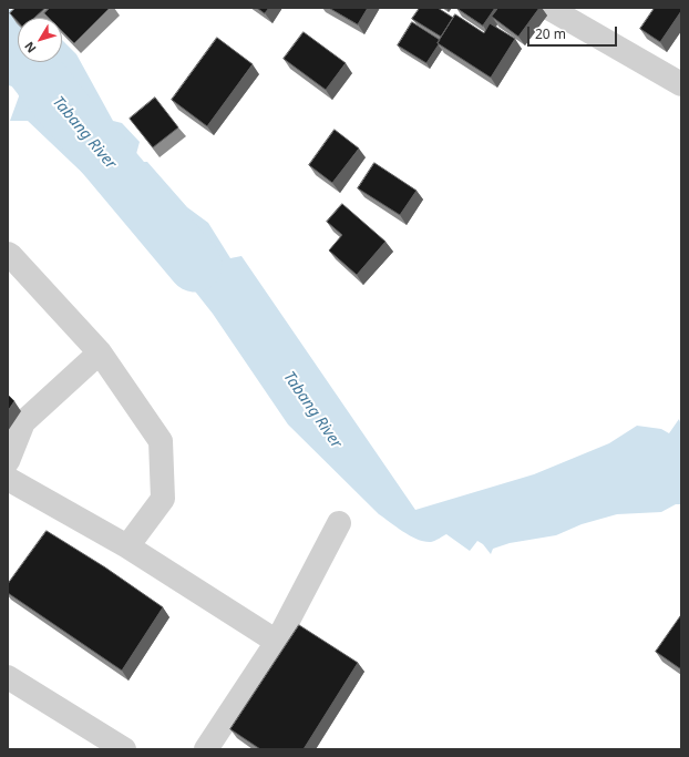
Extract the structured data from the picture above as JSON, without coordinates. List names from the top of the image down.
{
  "water": ["Tabang River"],
  "scale_bar": "20 m",
  "north": "bottom left"
}
